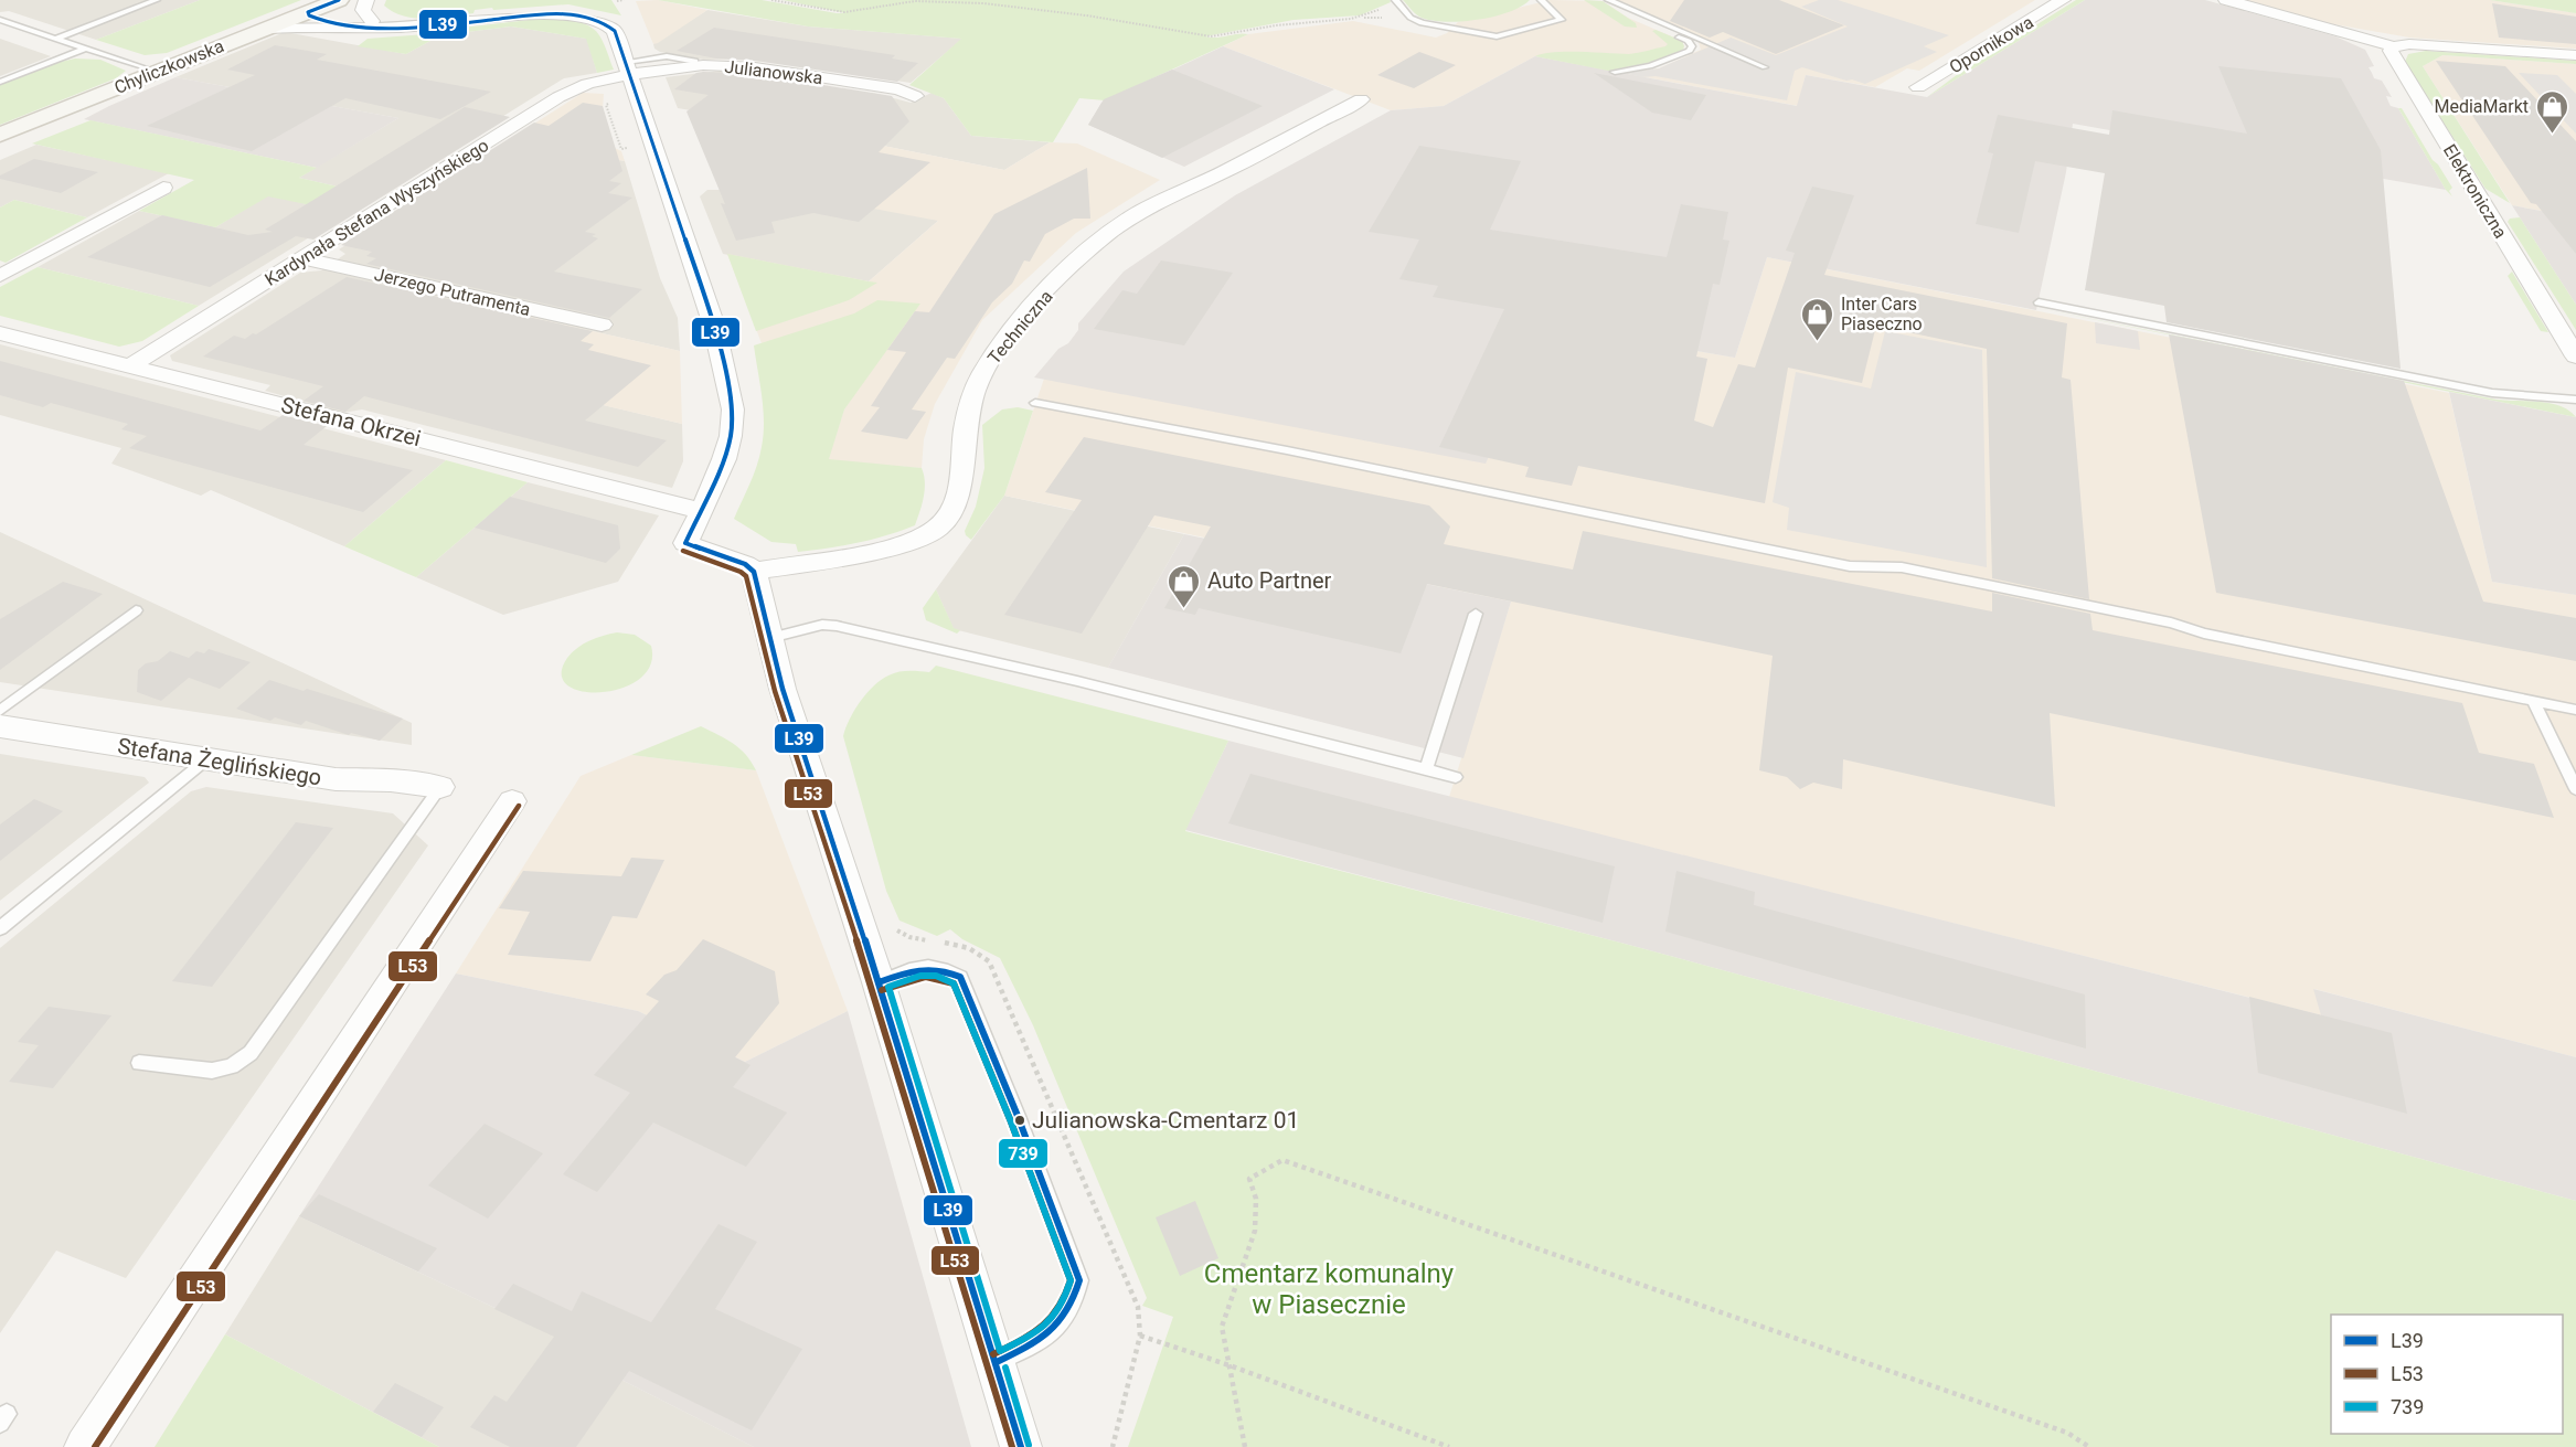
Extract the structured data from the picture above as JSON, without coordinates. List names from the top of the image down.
{
  "streets": {
    "street": [
      "Opornikowa",
      "Chyliczkowska",
      "Julianowska",
      "Elektroniczna",
      "Kardynała Stefana Wyszyńskiego",
      "Jerzego Putramenta",
      "Techniczna",
      "Stefana Okrzei",
      "Stefana Żeglińskiego"
    ]
  },
  "crossings": [
    ["Julianowska", "Kardynała Stefana Wyszyńskiego"],
    ["Kardynała Stefana Wyszyńskiego", "Jerzego Putramenta"],
    ["Kardynała Stefana Wyszyńskiego", "Stefana Okrzei"]
  ],
  "parks": ["Cmentarz komunalny w Piasecznie"],
  "places": {
    "shop": ["MediaMarkt", "Inter Cars Piaseczno", "Auto Partner"],
    "other": ["Julianowska-Cmentarz 01"]
  },
  "lines": ["transit line L39", "transit line L53", "transit line 739"],
  "legend": ["L39", "L53", "739"]
}
